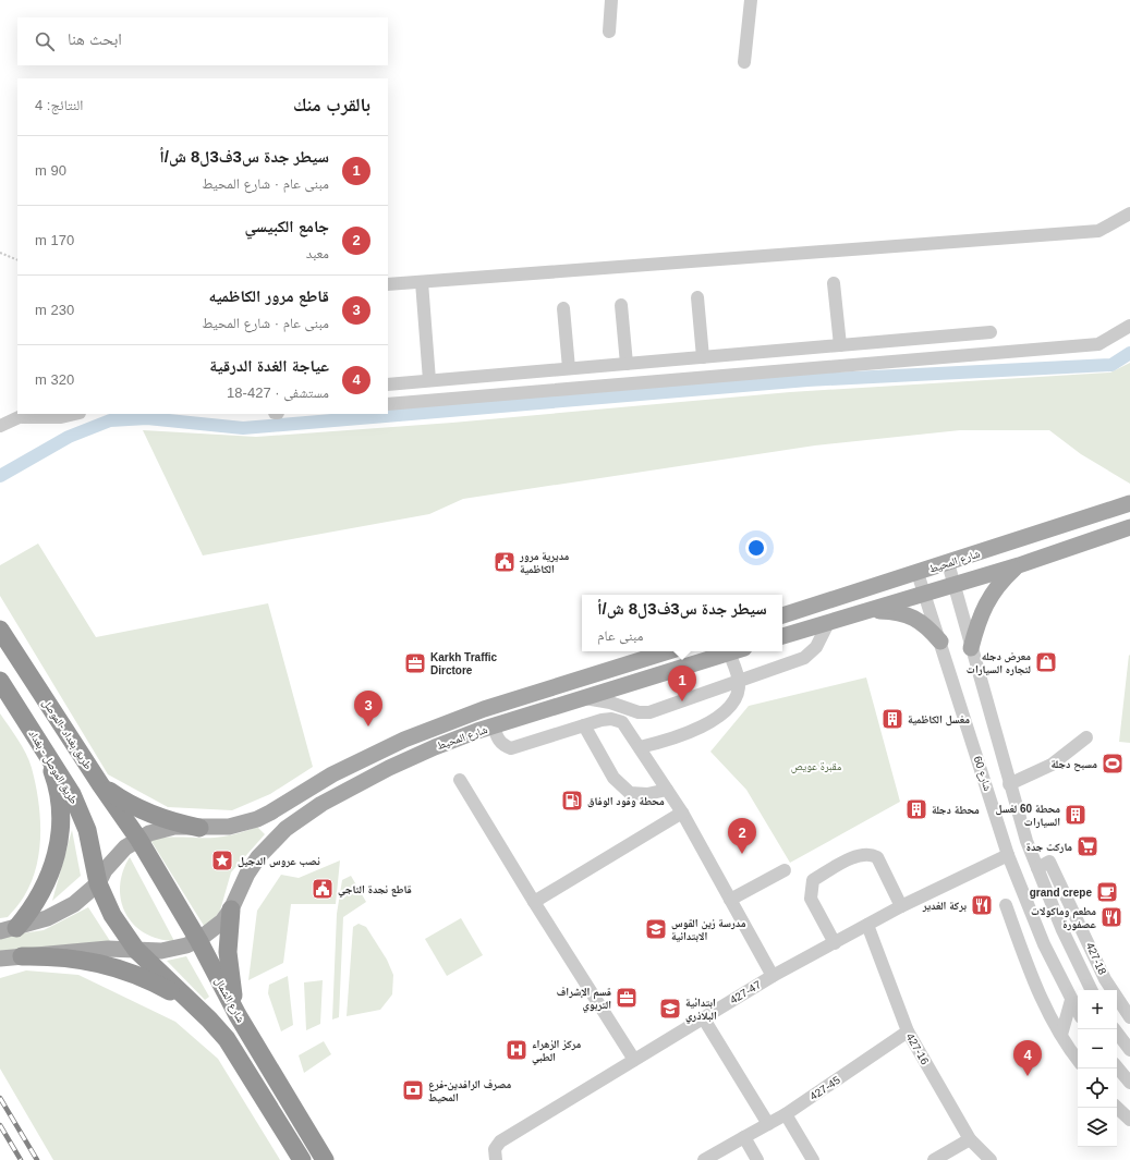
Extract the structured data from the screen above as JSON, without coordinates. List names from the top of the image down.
{
  "streets": {
    "highway": ["طريق بغداد -الموصل", "طريق الموصل - بغداد", "شارع الشمال"],
    "main road": ["شارع المحيط"],
    "street": [
      "شارع 60",
      "427-18",
      "427-47",
      "427-16",
      "427-45"
    ]
  },
  "crossings": [
    ["شارع المحيط", "طريق بغداد -الموصل"],
    ["شارع المحيط", "طريق الموصل - بغداد"],
    ["شارع المحيط", "شارع 60"],
    ["شارع المحيط", "شارع الشمال"],
    ["طريق بغداد -الموصل", "شارع الشمال"],
    ["شارع 60", "427-18"],
    ["شارع 60", "427-47"],
    ["427-47", "427-16"],
    ["427-16", "427-45"]
  ],
  "parks": ["مقبرة عويص"],
  "places": {
    "public building": ["مديرية مرور الكاظمية", "قاطع نجدة التاجي"],
    "shop": ["معرض دجله لتجاره السيارات"],
    "office": ["Karkh Traffic Dirctore", "قسم الإشراف التربوي"],
    "building": ["مغسل الكاظمية", "محطة دجلة", "محطة 60 لغسل السيارات"],
    "sports": ["مسبح دجلة"],
    "fuel station": ["محطة وقود الوفاق"],
    "supermarket": ["ماركت جدة"],
    "place": ["نصب عروس الدجيل"],
    "cafe": ["grand crepe"],
    "restaurant": ["بركة الغدير", "مطعم وماكولات عصفورة"],
    "school or university": ["مدرسة زين القوس الابتدائية", "ابتدائية البلاذري"],
    "hospital": ["مركز الزهراء الطبي"],
    "bank": ["مصرف الرافدين-فرع المحيط"]
  },
  "page": {
    "search": "ابحث هنا",
    "heading": ["بالقرب منك", "النتائج: 4"],
    "list": [
      {
        "mark": "1",
        "name": "سيطر جدة س3ف3ل8 ش/أ",
        "note": "مبنى عام · شارع المحيط",
        "value": "90 m"
      },
      {
        "mark": "2",
        "name": "جامع الكبيسي",
        "note": "معبد",
        "value": "170 m"
      },
      {
        "mark": "3",
        "name": "قاطع مرور الكاظميه",
        "note": "مبنى عام · شارع المحيط",
        "value": "230 m"
      },
      {
        "mark": "4",
        "name": "عياجة الغدة الدرقية",
        "note": "مستشفى · 427-18",
        "value": "320 m"
      }
    ],
    "popup": ["سيطر جدة س3ف3ل8 ش/أ", "مبنى عام"],
    "pins": [
      "1",
      "3",
      "2",
      "4"
    ],
    "map_buttons": ["+", "−"]
  }
}
